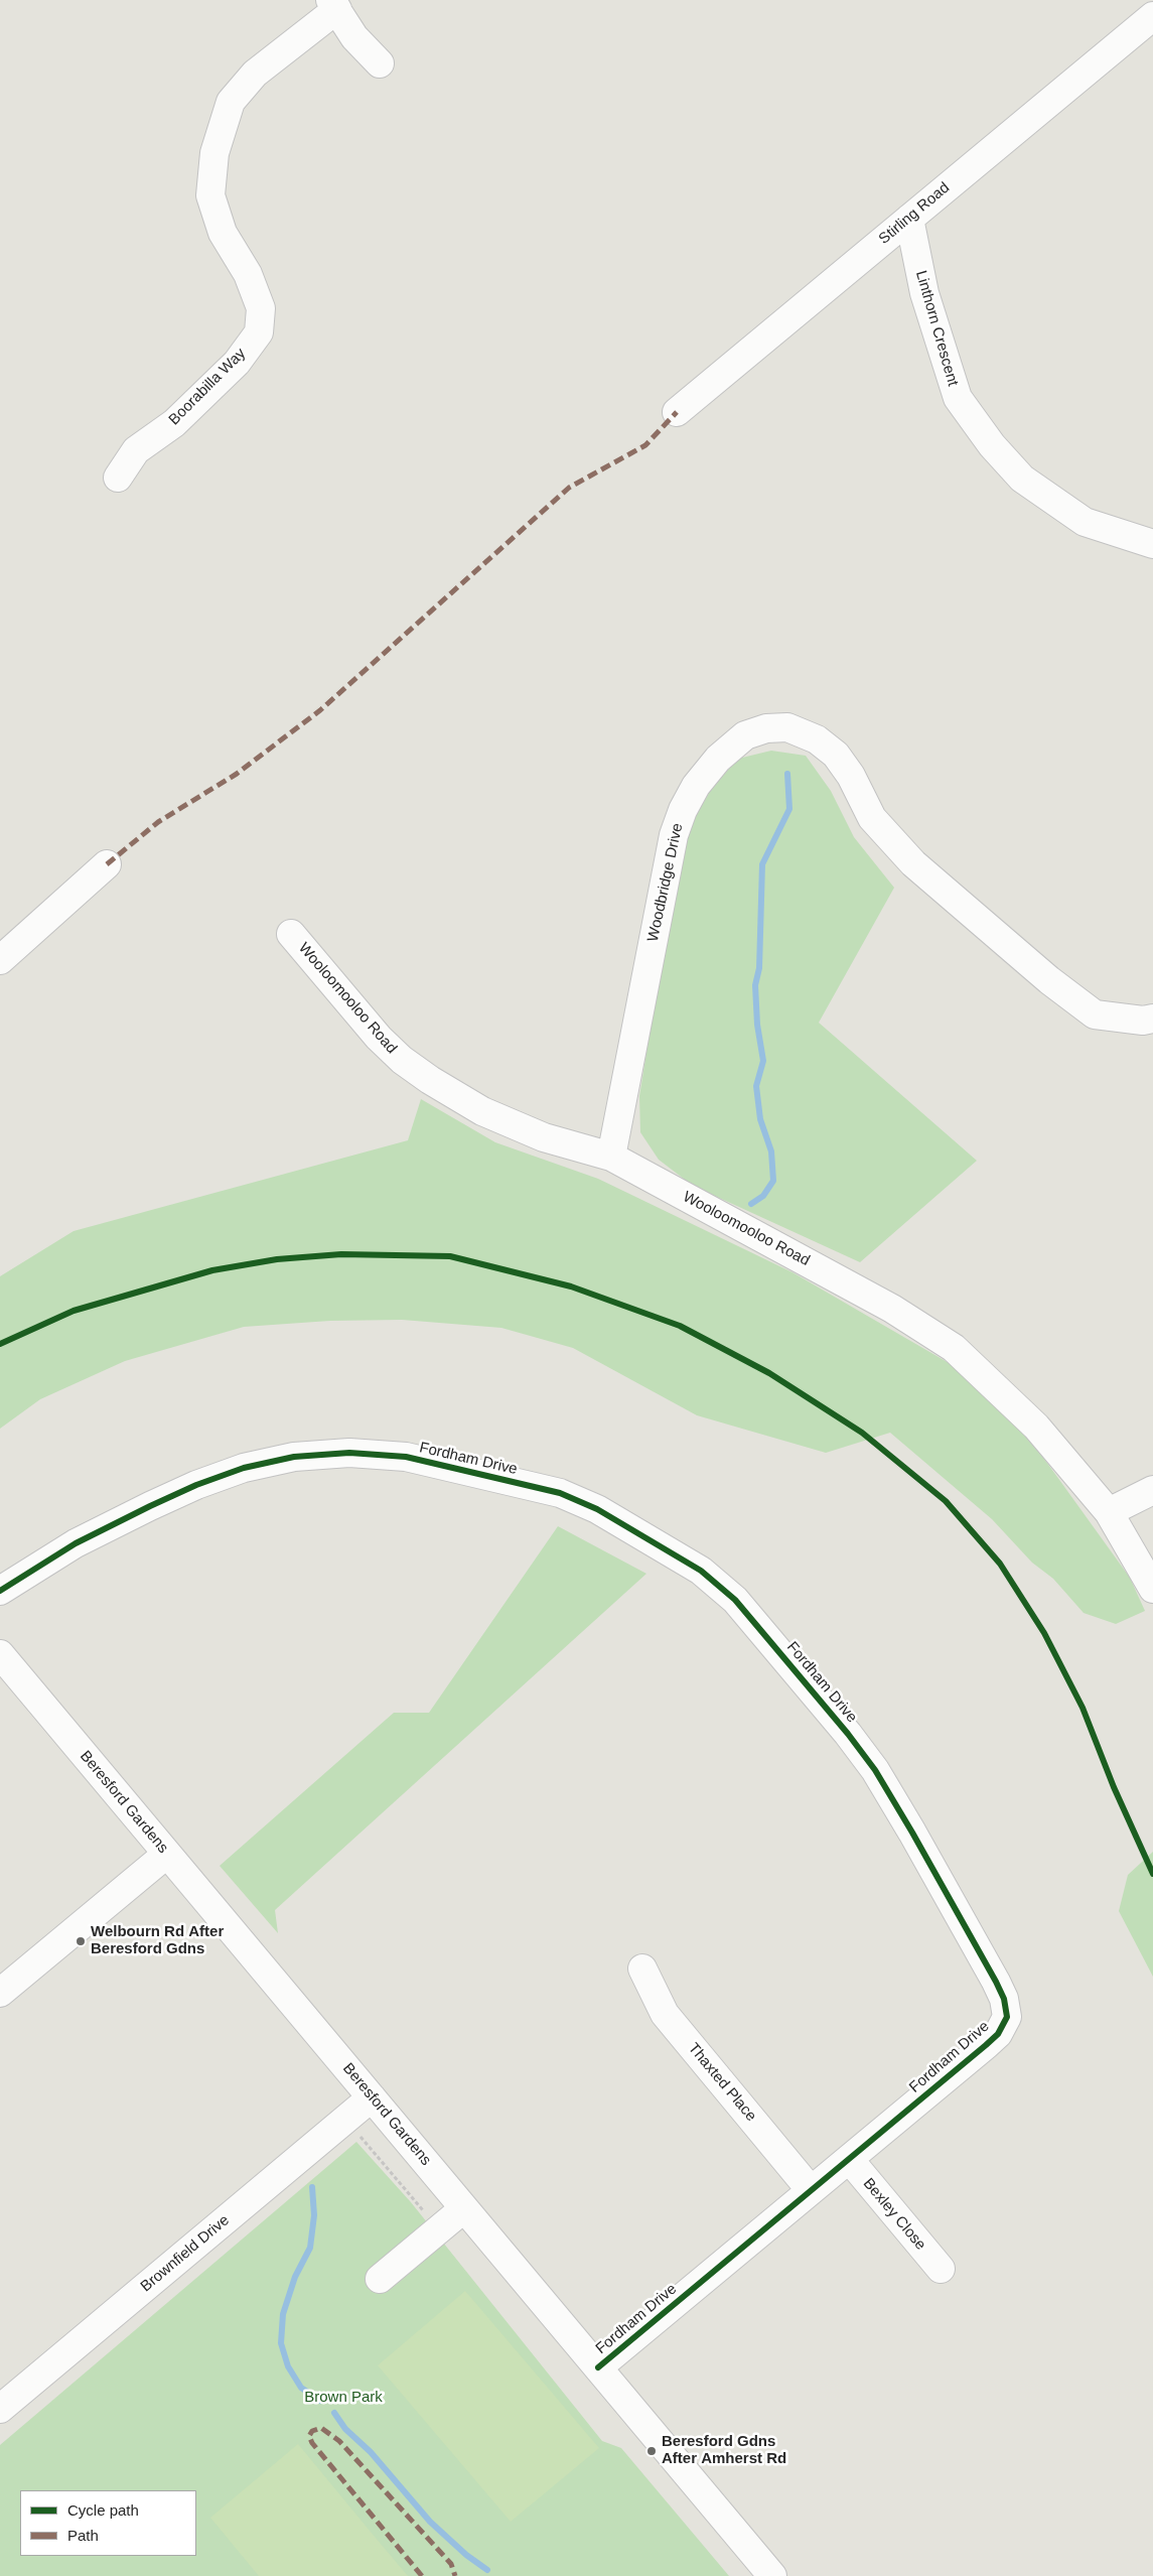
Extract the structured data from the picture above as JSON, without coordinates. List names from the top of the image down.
{
  "streets": {
    "street": [
      "Stirling Road",
      "Linthorn Crescent",
      "Boorabilla Way",
      "Woodbridge Drive",
      "Wooloomooloo Road",
      "Fordham Drive",
      "Beresford Gardens",
      "Thaxted Place",
      "Bexley Close",
      "Brownfield Drive"
    ]
  },
  "crossings": [
    ["Stirling Road", "Linthorn Crescent"],
    ["Woodbridge Drive", "Wooloomooloo Road"],
    ["Fordham Drive", "Beresford Gardens"],
    ["Fordham Drive", "Thaxted Place"],
    ["Fordham Drive", "Bexley Close"],
    ["Beresford Gardens", "Brownfield Drive"]
  ],
  "parks": ["Brown Park"],
  "places": ["Welbourn Rd After Beresford Gdns", "Beresford Gdns After Amherst Rd"],
  "legend": ["Cycle path", "Path"]
}
